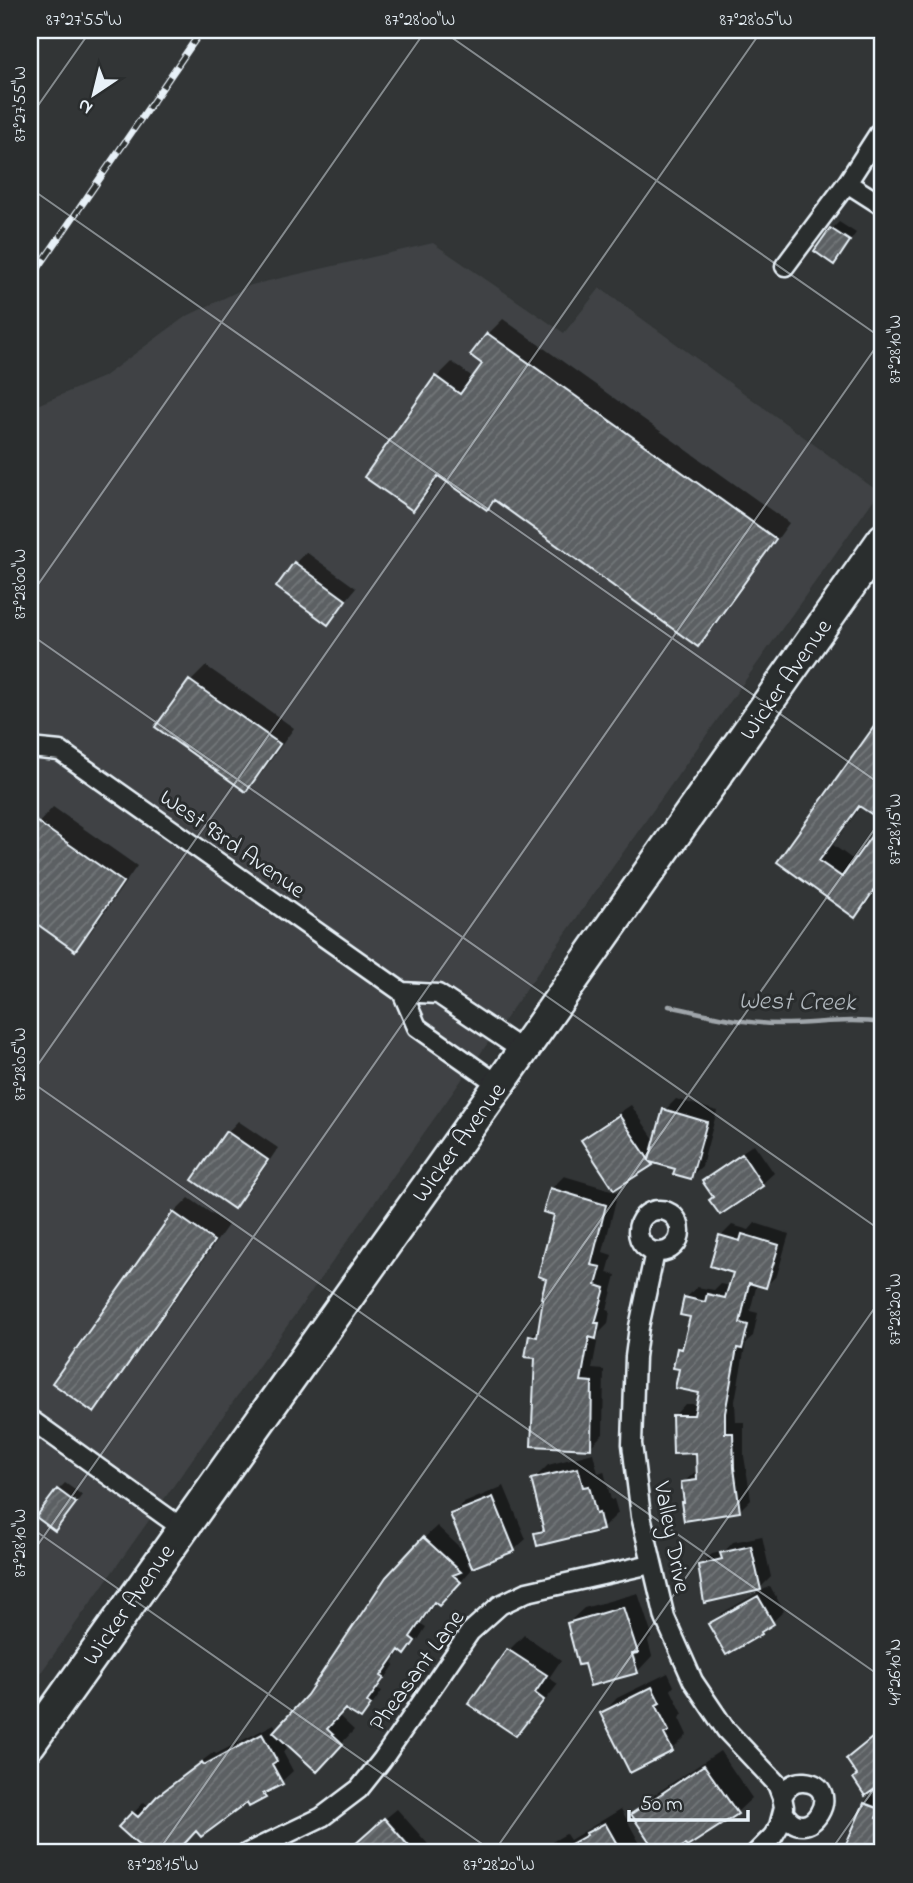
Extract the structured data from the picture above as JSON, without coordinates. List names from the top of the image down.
{
  "streets": {
    "highway": ["Wicker Avenue"],
    "street": ["West 93rd Avenue", "Valley Drive", "Pheasant Lane"]
  },
  "crossings": [
    ["Valley Drive", "Pheasant Lane"]
  ],
  "water": ["West Creek"],
  "scale_bar": "50 m",
  "north": "bottom left",
  "coordinates": [
    "87°27'55\"W",
    "87°28'00\"W",
    "87°28'05\"W",
    "87°28'10\"W",
    "87°28'15\"W",
    "87°28'20\"W",
    "41°26'10\"N"
  ]
}
